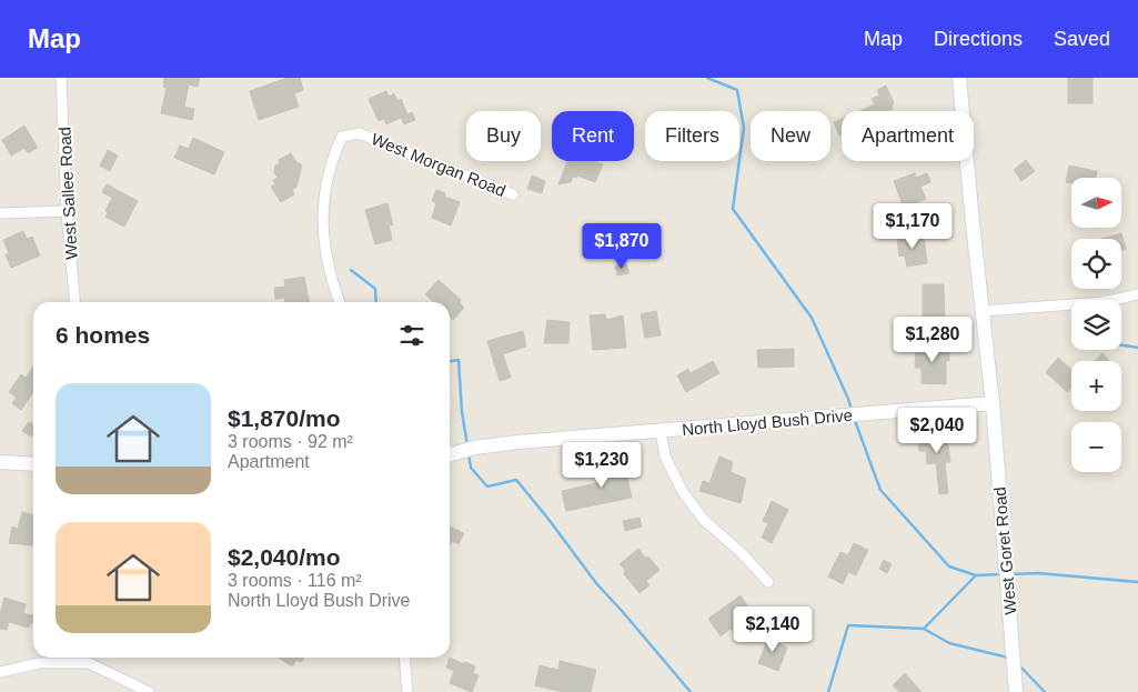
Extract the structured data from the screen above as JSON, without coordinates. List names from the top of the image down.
{
  "streets": {
    "street": [
      "West Morgan Road",
      "West Sallee Road",
      "North Lloyd Bush Drive",
      "West Goret Road"
    ]
  },
  "crossings": [
    ["North Lloyd Bush Drive", "West Goret Road"]
  ],
  "north": "right",
  "page": {
    "header": "Map",
    "nav": ["Map", "Directions", "Saved"],
    "chip": [
      "Buy",
      "Rent",
      "Filters",
      "New",
      "Apartment"
    ],
    "map_buttons": ["+", "−"],
    "price": [
      "$1,170",
      "$1,870",
      "$1,280",
      "$2,040",
      "$1,230",
      "$2,140"
    ],
    "heading": "6 homes",
    "list": [
      {
        "name": "$1,870/mo",
        "note": "3 rooms · 92 m² · Apartment"
      },
      {
        "name": "$2,040/mo",
        "note": "3 rooms · 116 m² · North Lloyd Bush Drive"
      }
    ]
  }
}
